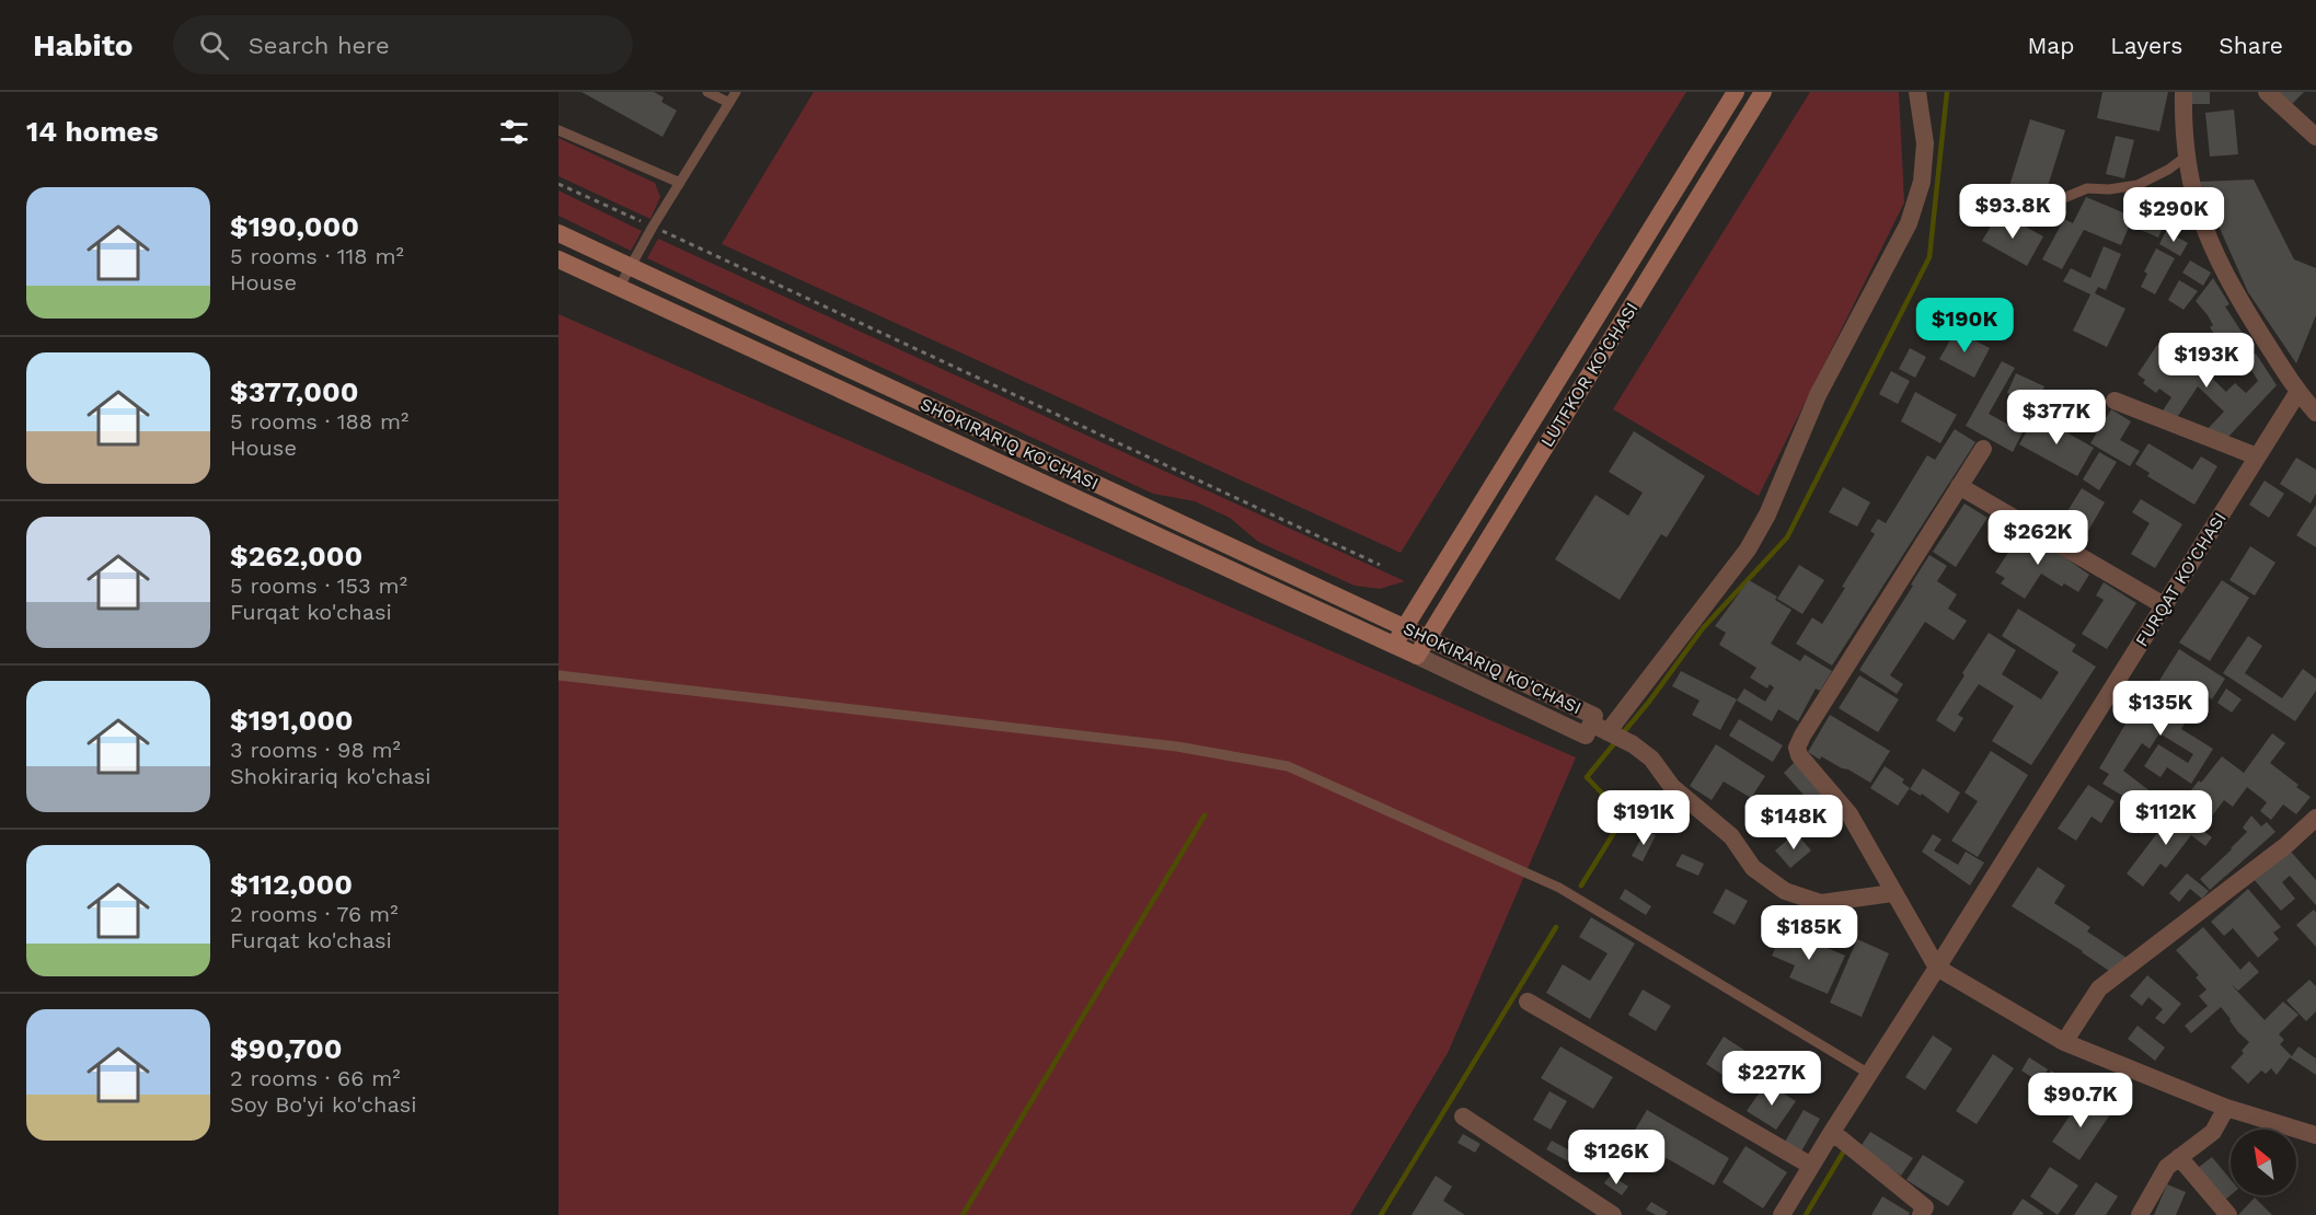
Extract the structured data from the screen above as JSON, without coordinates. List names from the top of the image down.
{
  "streets": {
    "main road": ["LUTFKOR KO'CHASI", "SHOKIRARIQ KO'CHASI"],
    "street": ["FURQAT KO'CHASI"]
  },
  "crossings": [
    ["LUTFKOR KO'CHASI", "SHOKIRARIQ KO'CHASI"]
  ],
  "north": "top left",
  "page": {
    "header": "Habito",
    "search": "Search here",
    "nav": ["Map", "Layers", "Share"],
    "heading": "14 homes",
    "list": [
      {
        "name": "$190,000",
        "note": "5 rooms · 118 m² · House"
      },
      {
        "name": "$377,000",
        "note": "5 rooms · 188 m² · House"
      },
      {
        "name": "$262,000",
        "note": "5 rooms · 153 m² · Furqat ko'chasi"
      },
      {
        "name": "$191,000",
        "note": "3 rooms · 98 m² · Shokirariq ko'chasi"
      },
      {
        "name": "$112,000",
        "note": "2 rooms · 76 m² · Furqat ko'chasi"
      },
      {
        "name": "$90,700",
        "note": "2 rooms · 66 m² · Soy Bo'yi ko'chasi"
      }
    ],
    "price": [
      "$93.8K",
      "$290K",
      "$190K",
      "$193K",
      "$377K",
      "$262K",
      "$135K",
      "$191K",
      "$112K",
      "$148K",
      "$185K",
      "$227K",
      "$90.7K",
      "$126K"
    ]
  }
}
